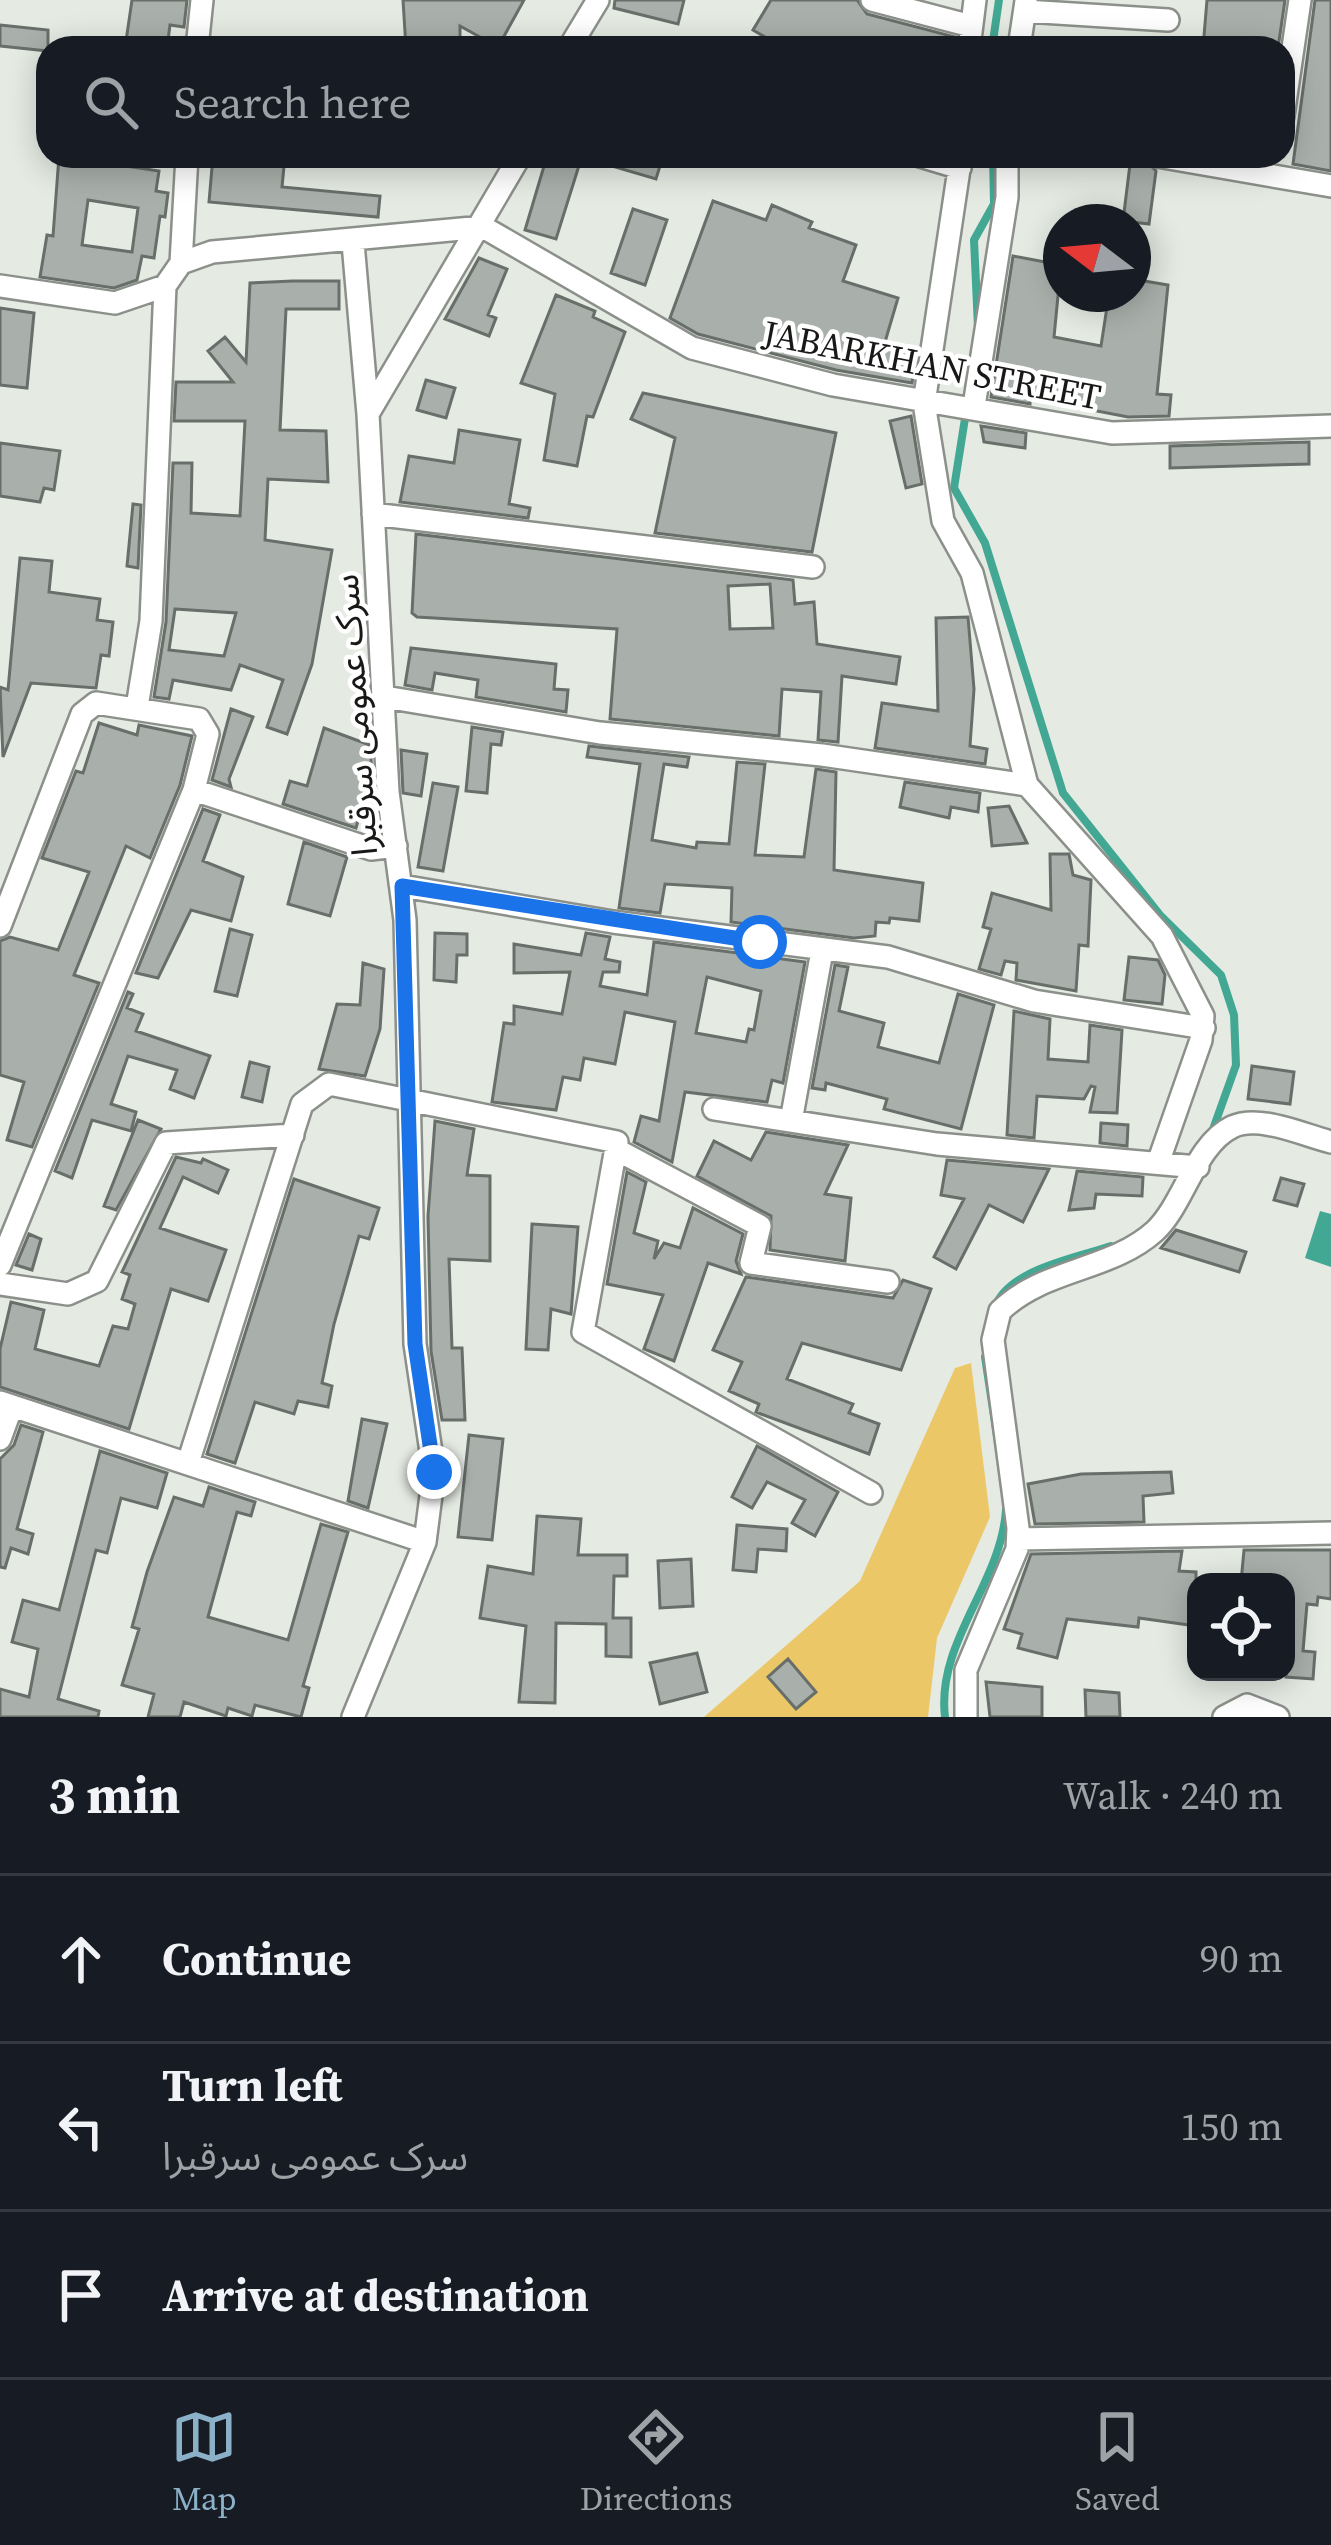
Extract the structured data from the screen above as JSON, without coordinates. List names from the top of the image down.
{
  "streets": {
    "street": ["JABARKHAN STREET", "سرک عمومی سرقبرا"]
  },
  "north": "left",
  "page": {
    "search": "Search here",
    "heading": ["3 min", "Walk · 240 m"],
    "list": [
      ["Continue", "90 m"],
      ["Turn left", "سرک عمومی سرقبرا", "150 m"],
      "Arrive at destination"
    ],
    "nav": ["Map", "Directions", "Saved"]
  }
}
